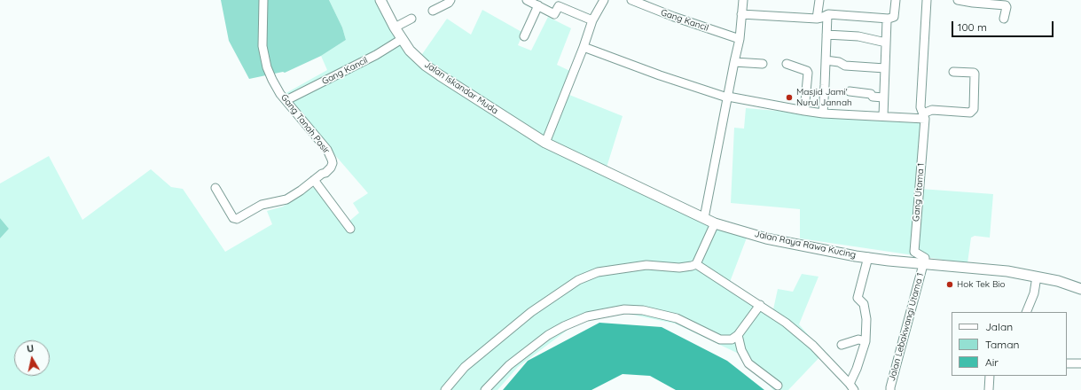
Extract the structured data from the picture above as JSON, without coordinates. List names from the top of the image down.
{
  "streets": {
    "street": [
      "Gang Kancil",
      "Jalan Iskandar Muda",
      "Gang Tanah Pasir",
      "Gang Utama 1",
      "Jalan Raya Rawa Kucing",
      "Jalan Lebakwangi Utama 1"
    ]
  },
  "crossings": [
    ["Gang Kancil", "Jalan Iskandar Muda"],
    ["Gang Kancil", "Gang Tanah Pasir"],
    ["Jalan Iskandar Muda", "Jalan Raya Rawa Kucing"],
    ["Gang Utama 1", "Jalan Raya Rawa Kucing"],
    ["Gang Utama 1", "Jalan Lebakwangi Utama 1"],
    ["Jalan Raya Rawa Kucing", "Jalan Lebakwangi Utama 1"]
  ],
  "places": ["Masjid Jami' Nurul Jannah", "Hok Tek Bio"],
  "legend": ["Jalan", "Taman", "Air"],
  "scale_bar": "100 m",
  "north": "top"
}
